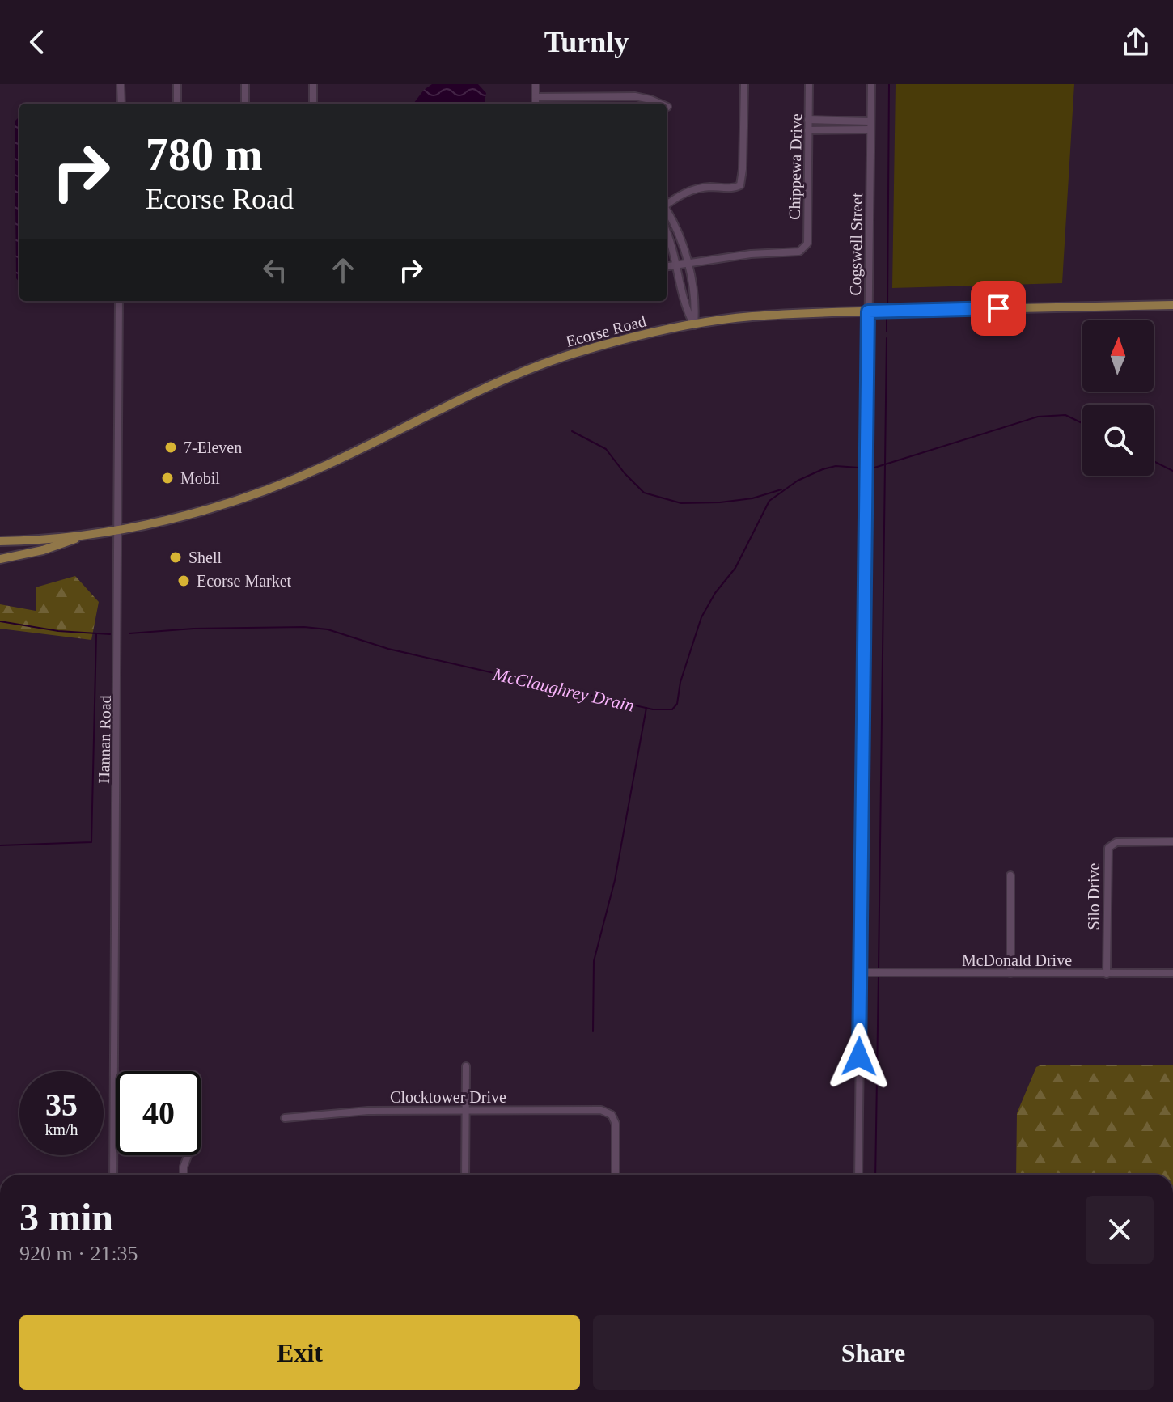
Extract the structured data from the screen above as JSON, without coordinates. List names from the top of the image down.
{
  "streets": {
    "main road": ["Ecorse Road"],
    "street": [
      "Chippewa Drive",
      "Cogswell Street",
      "Hannan Road",
      "Silo Drive",
      "McDonald Drive",
      "Clocktower Drive"
    ]
  },
  "crossings": [
    ["Cogswell Street", "Ecorse Road"],
    ["Cogswell Street", "McDonald Drive"],
    ["Ecorse Road", "Hannan Road"],
    ["Silo Drive", "McDonald Drive"]
  ],
  "water": ["McClaughrey Drain"],
  "places": [
    "7-Eleven",
    "Mobil",
    "Shell",
    "Ecorse Market"
  ],
  "north": "top",
  "page": {
    "header": "Turnly",
    "turn": ["780 m", "Ecorse Road"],
    "speed": "35 km/h",
    "limit": "40",
    "heading": ["3 min", "920 m · 21:35"],
    "buttons": ["Exit", "Share"]
  }
}
